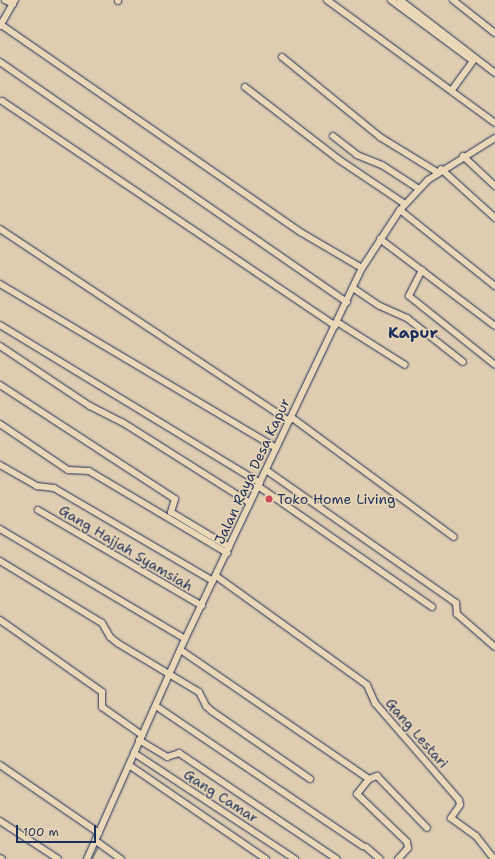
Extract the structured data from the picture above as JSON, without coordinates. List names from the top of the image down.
{
  "streets": {
    "street": [
      "Jalan Raya Desa Kapur",
      "Gang Hajjah Syamsiah",
      "Gang Lestari",
      "Gang Camar"
    ]
  },
  "crossings": [
    ["Jalan Raya Desa Kapur", "Gang Hajjah Syamsiah"],
    ["Jalan Raya Desa Kapur", "Gang Lestari"],
    ["Jalan Raya Desa Kapur", "Gang Camar"]
  ],
  "districts": ["Kapur"],
  "places": ["Toko Home Living"],
  "scale_bar": "100 m"
}
